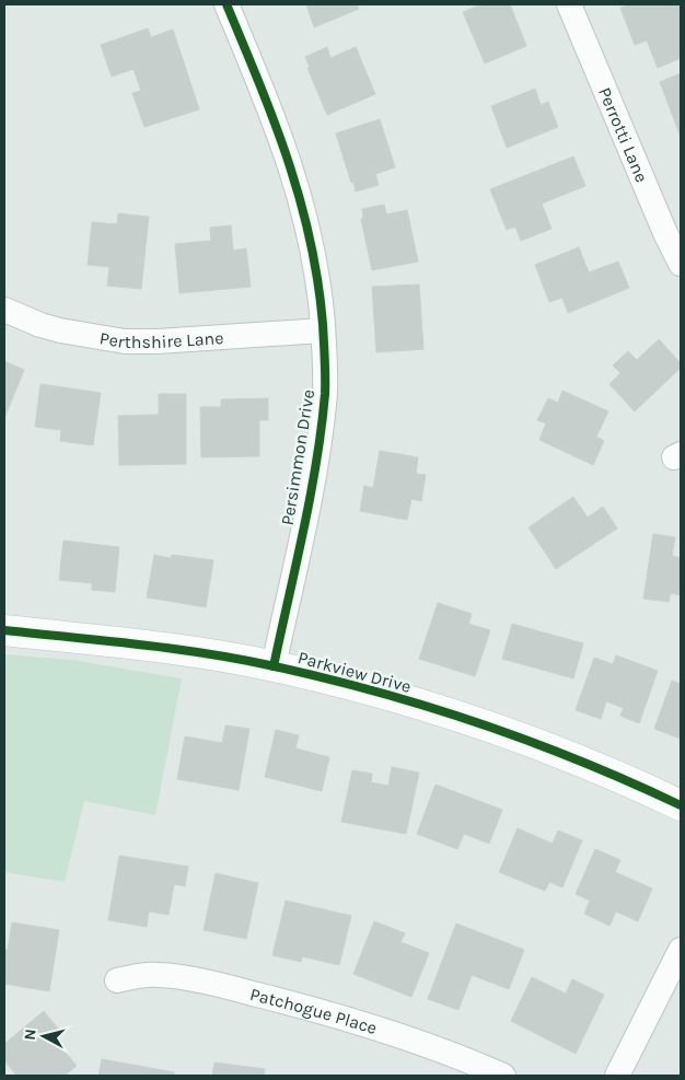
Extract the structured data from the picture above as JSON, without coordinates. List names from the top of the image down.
{
  "streets": {
    "street": [
      "Perrotti Lane",
      "Perthshire Lane",
      "Persimmon Drive",
      "Parkview Drive",
      "Patchogue Place"
    ]
  },
  "crossings": [
    ["Perthshire Lane", "Persimmon Drive"],
    ["Persimmon Drive", "Parkview Drive"]
  ],
  "north": "left"
}
